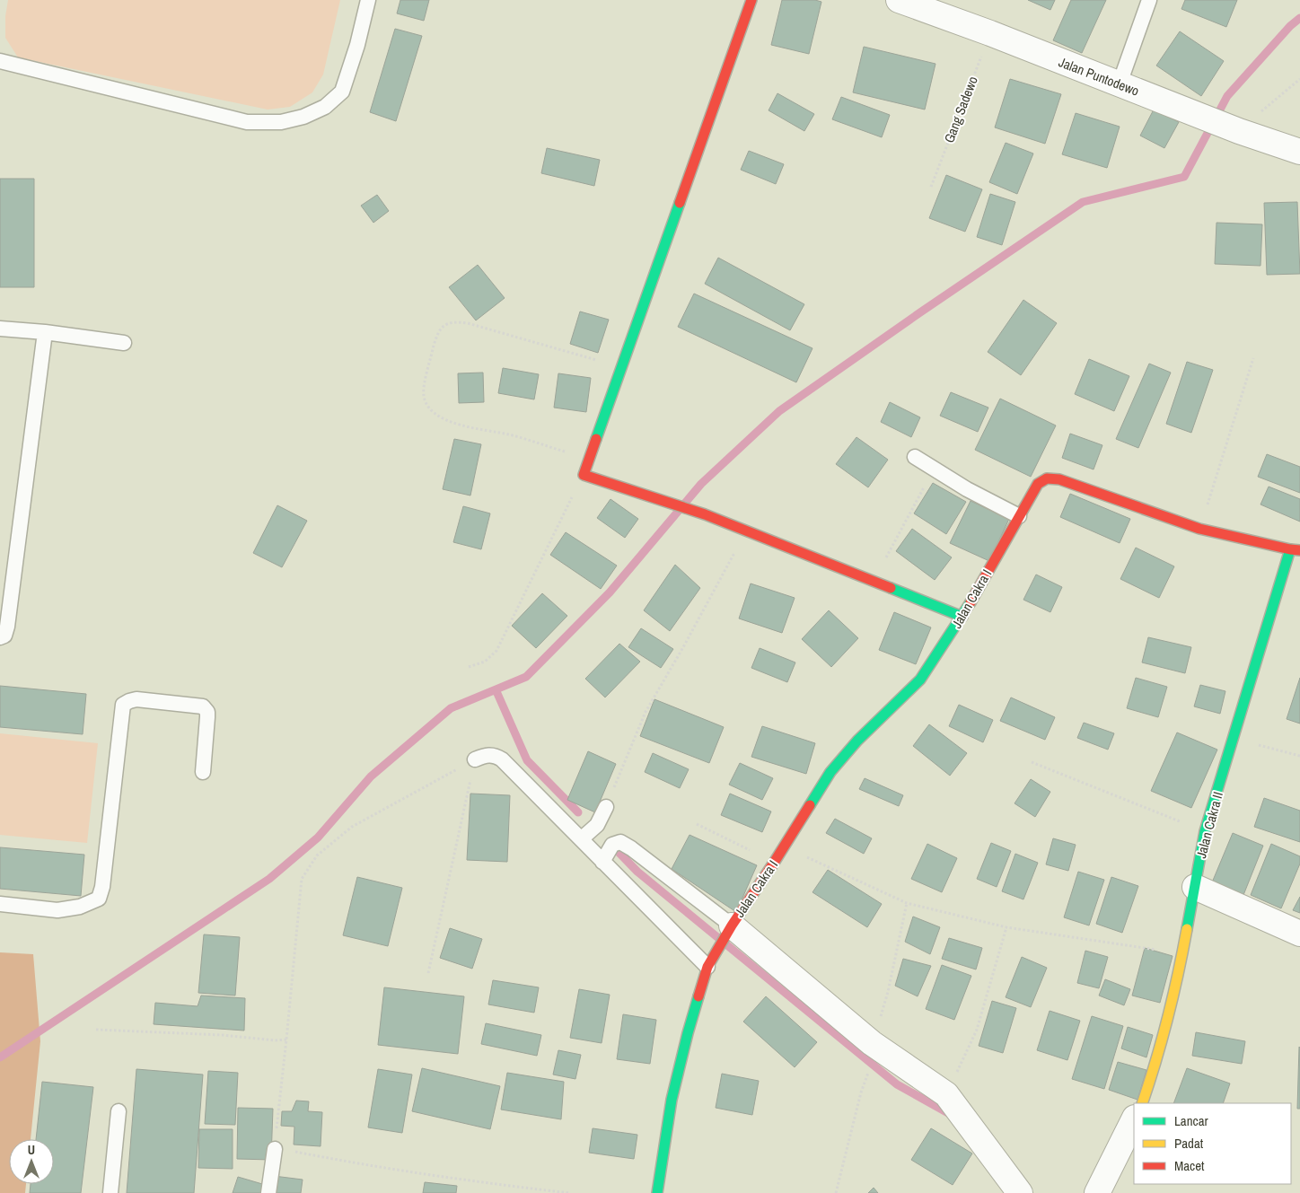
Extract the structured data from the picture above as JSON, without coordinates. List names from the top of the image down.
{
  "streets": {
    "street": ["Jalan Puntodewo", "Jalan Cakra I", "Jalan Cakra II"],
    "path": ["Gang Sadewo"]
  },
  "crossings": [
    ["Jalan Puntodewo", "Gang Sadewo"],
    ["Jalan Cakra I", "Jalan Cakra II"]
  ],
  "legend": ["Lancar", "Padat", "Macet"],
  "north": "top"
}
